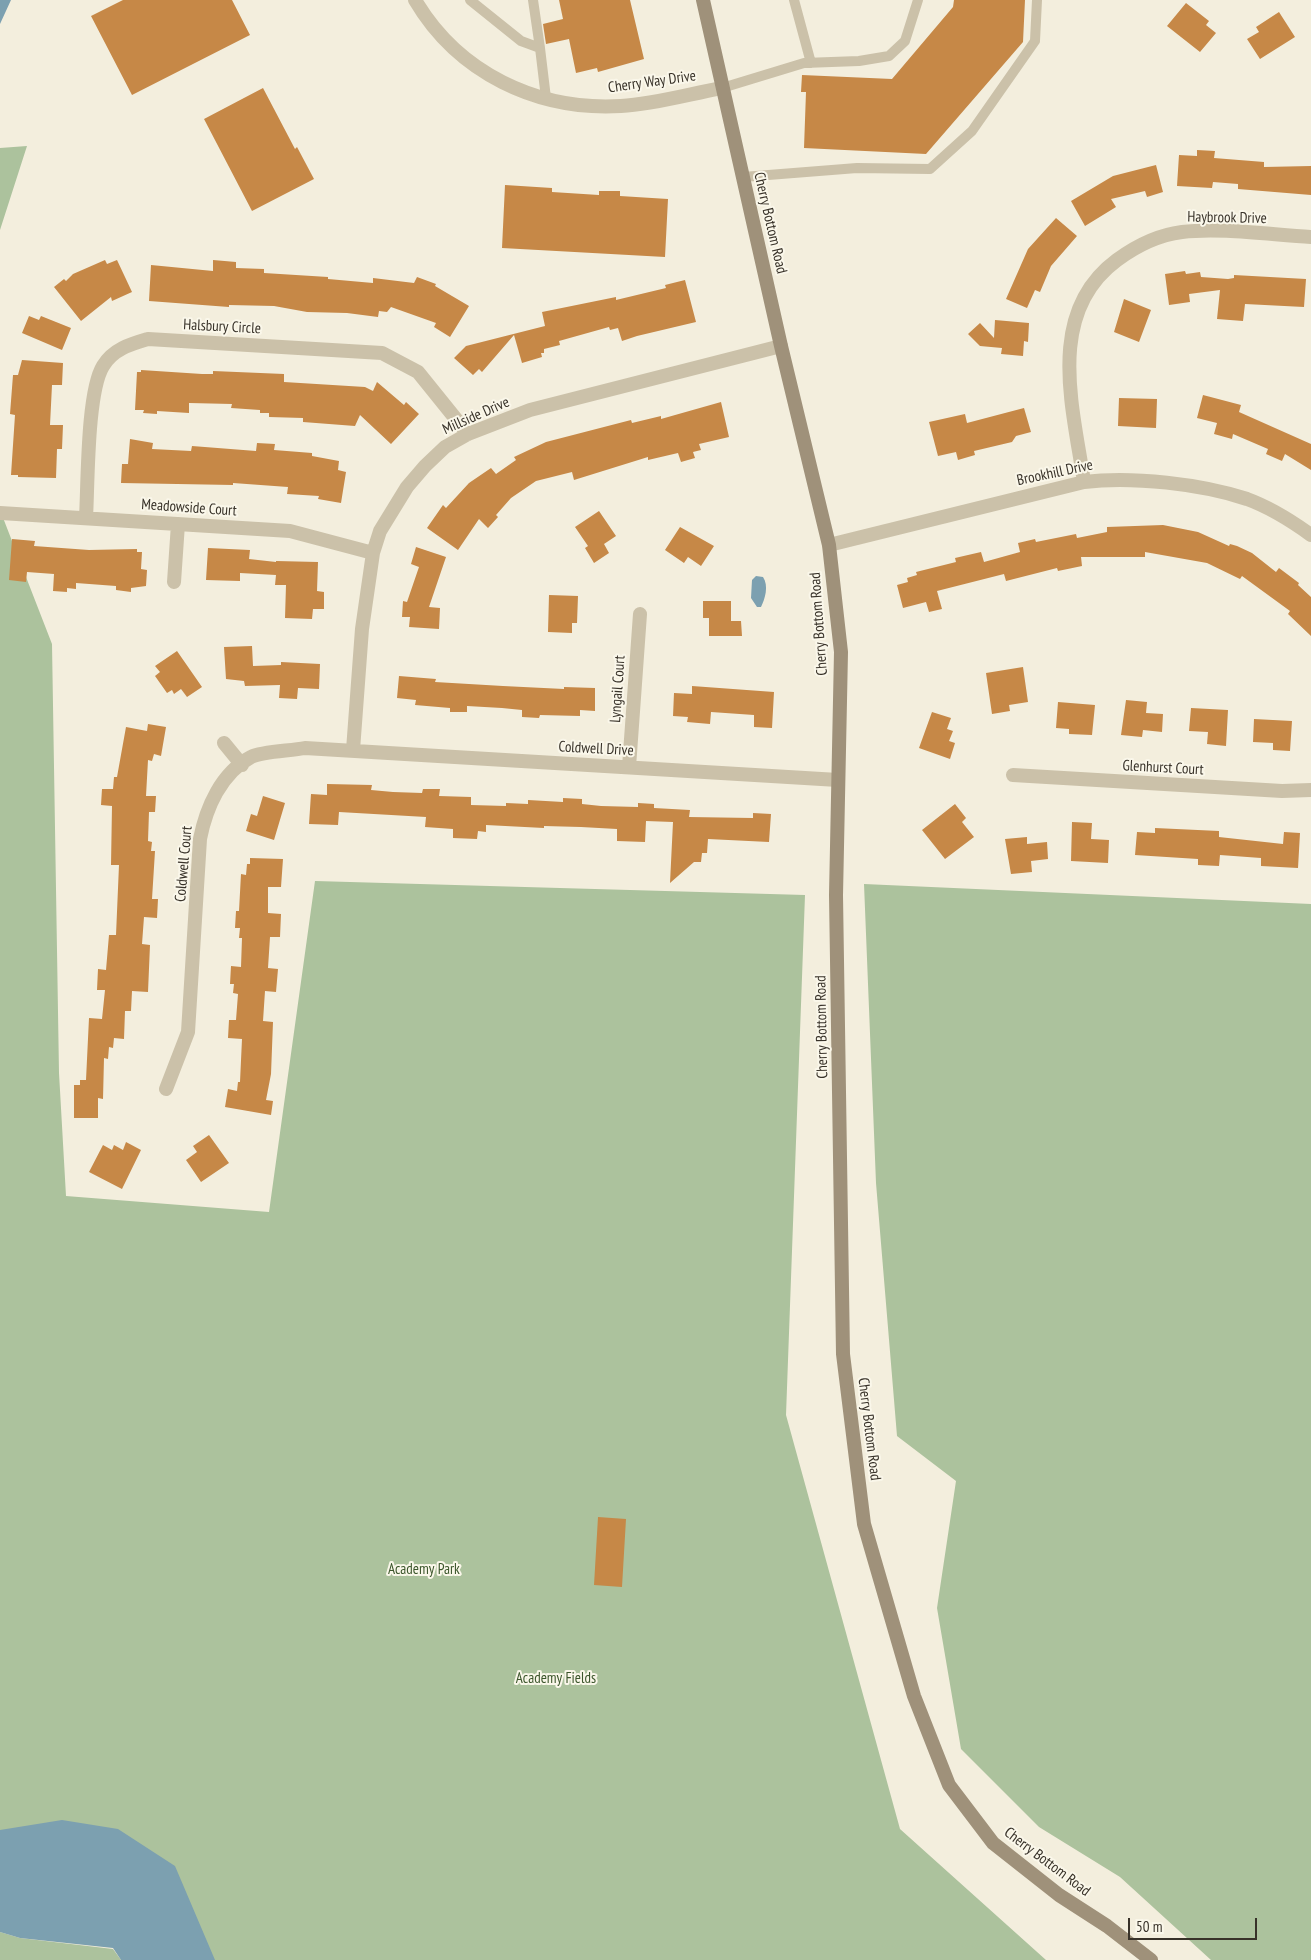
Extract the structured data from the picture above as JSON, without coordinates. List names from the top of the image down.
{
  "streets": {
    "main road": ["Cherry Bottom Road"],
    "street": [
      "Cherry Way Drive",
      "Haybrook Drive",
      "Halsbury Circle",
      "Millside Drive",
      "Brookhill Drive",
      "Meadowside Court",
      "Lyngail Court",
      "Coldwell Drive",
      "Glenhurst Court",
      "Coldwell Court"
    ]
  },
  "crossings": [
    ["Cherry Way Drive", "Cherry Bottom Road"],
    ["Haybrook Drive", "Brookhill Drive"],
    ["Cherry Bottom Road", "Millside Drive"],
    ["Cherry Bottom Road", "Brookhill Drive"],
    ["Cherry Bottom Road", "Coldwell Drive"],
    ["Halsbury Circle", "Millside Drive"],
    ["Halsbury Circle", "Meadowside Court"],
    ["Millside Drive", "Meadowside Court"],
    ["Millside Drive", "Coldwell Drive"],
    ["Millside Drive", "Coldwell Court"],
    ["Lyngail Court", "Coldwell Drive"],
    ["Coldwell Drive", "Coldwell Court"]
  ],
  "parks": ["Academy Park", "Academy Fields"],
  "scale_bar": "50 m"
}
